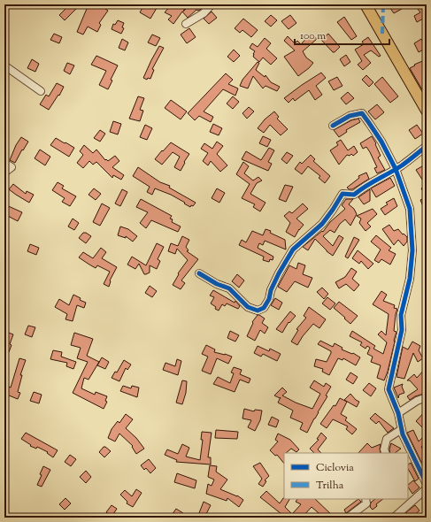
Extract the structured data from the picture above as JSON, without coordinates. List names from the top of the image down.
{
  "legend": ["Ciclovia", "Trilha"],
  "scale_bar": "100 m"
}
